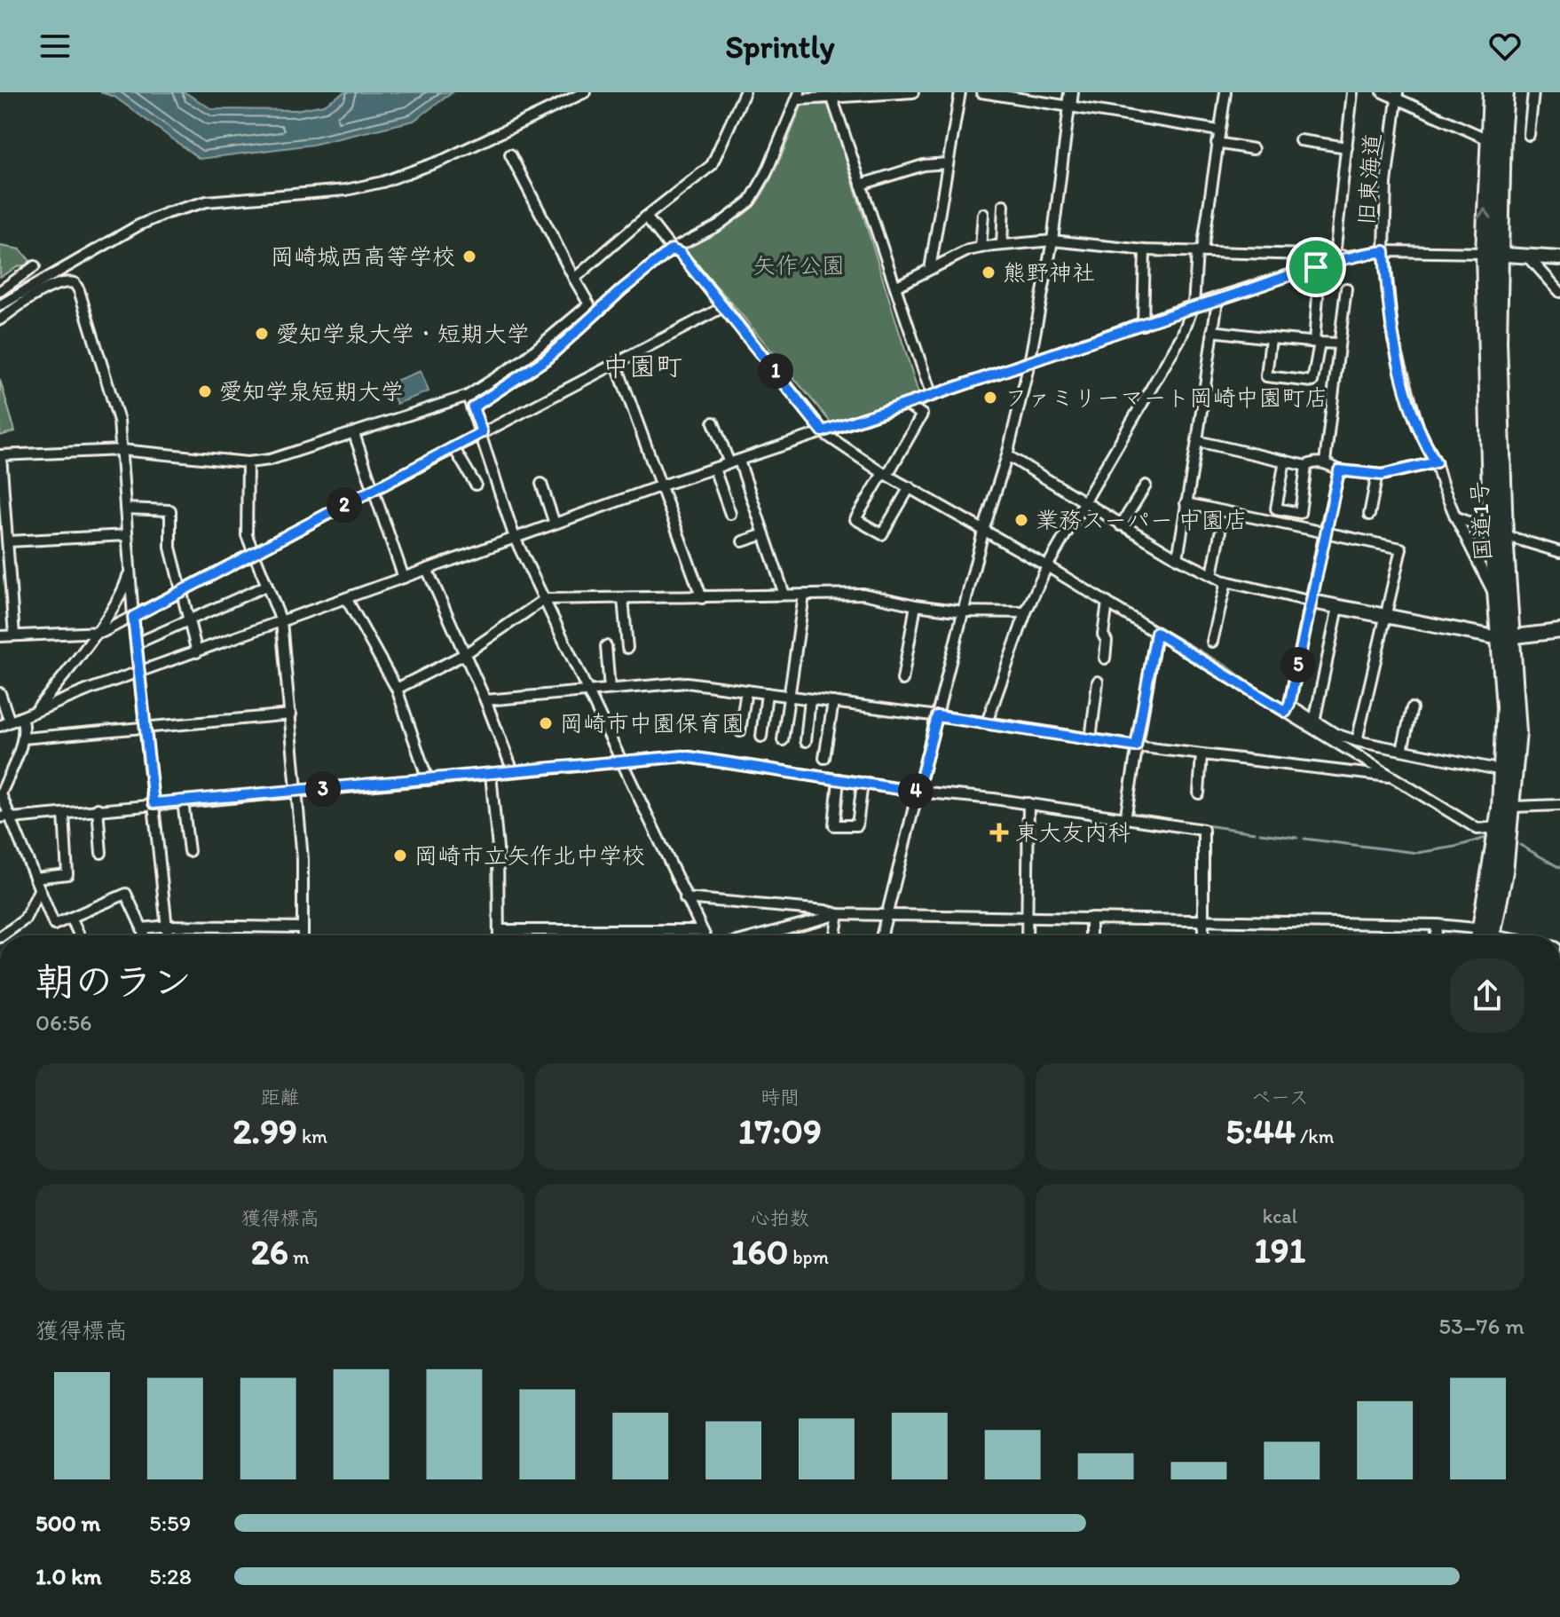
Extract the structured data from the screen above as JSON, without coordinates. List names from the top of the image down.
{
  "streets": {
    "highway": ["国道1号"],
    "street": ["旧東海道"]
  },
  "crossings": [
    ["旧東海道", "国道1号"]
  ],
  "districts": ["中園町"],
  "parks": ["矢作公園"],
  "places": {
    "other": [
      "岡崎城西高等学校",
      "熊野神社",
      "愛知学泉大学・短期大学",
      "愛知学泉短期大学",
      "ファミリーマート岡崎中園町店",
      "業務スーパー 中園店",
      "岡崎市中園保育園",
      "岡崎市立矢作北中学校"
    ],
    "health": ["東大友内科"]
  },
  "page": {
    "header": "Sprintly",
    "pins": [
      "1",
      "2",
      "5",
      "3",
      "4"
    ],
    "heading": ["朝のラン", "06:56"],
    "stats": [
      ["距離", "2.99 km"],
      ["時間", "17:09"],
      ["ペース", "5:44 /km"],
      ["獲得標高", "26 m"],
      ["心拍数", "160 bpm"],
      ["kcal", "191"]
    ],
    "chart": ["獲得標高", "53–76 m"],
    "list": [
      {
        "name": "500 m",
        "note": "5:59"
      },
      {
        "name": "1.0 km",
        "note": "5:28"
      }
    ]
  }
}
